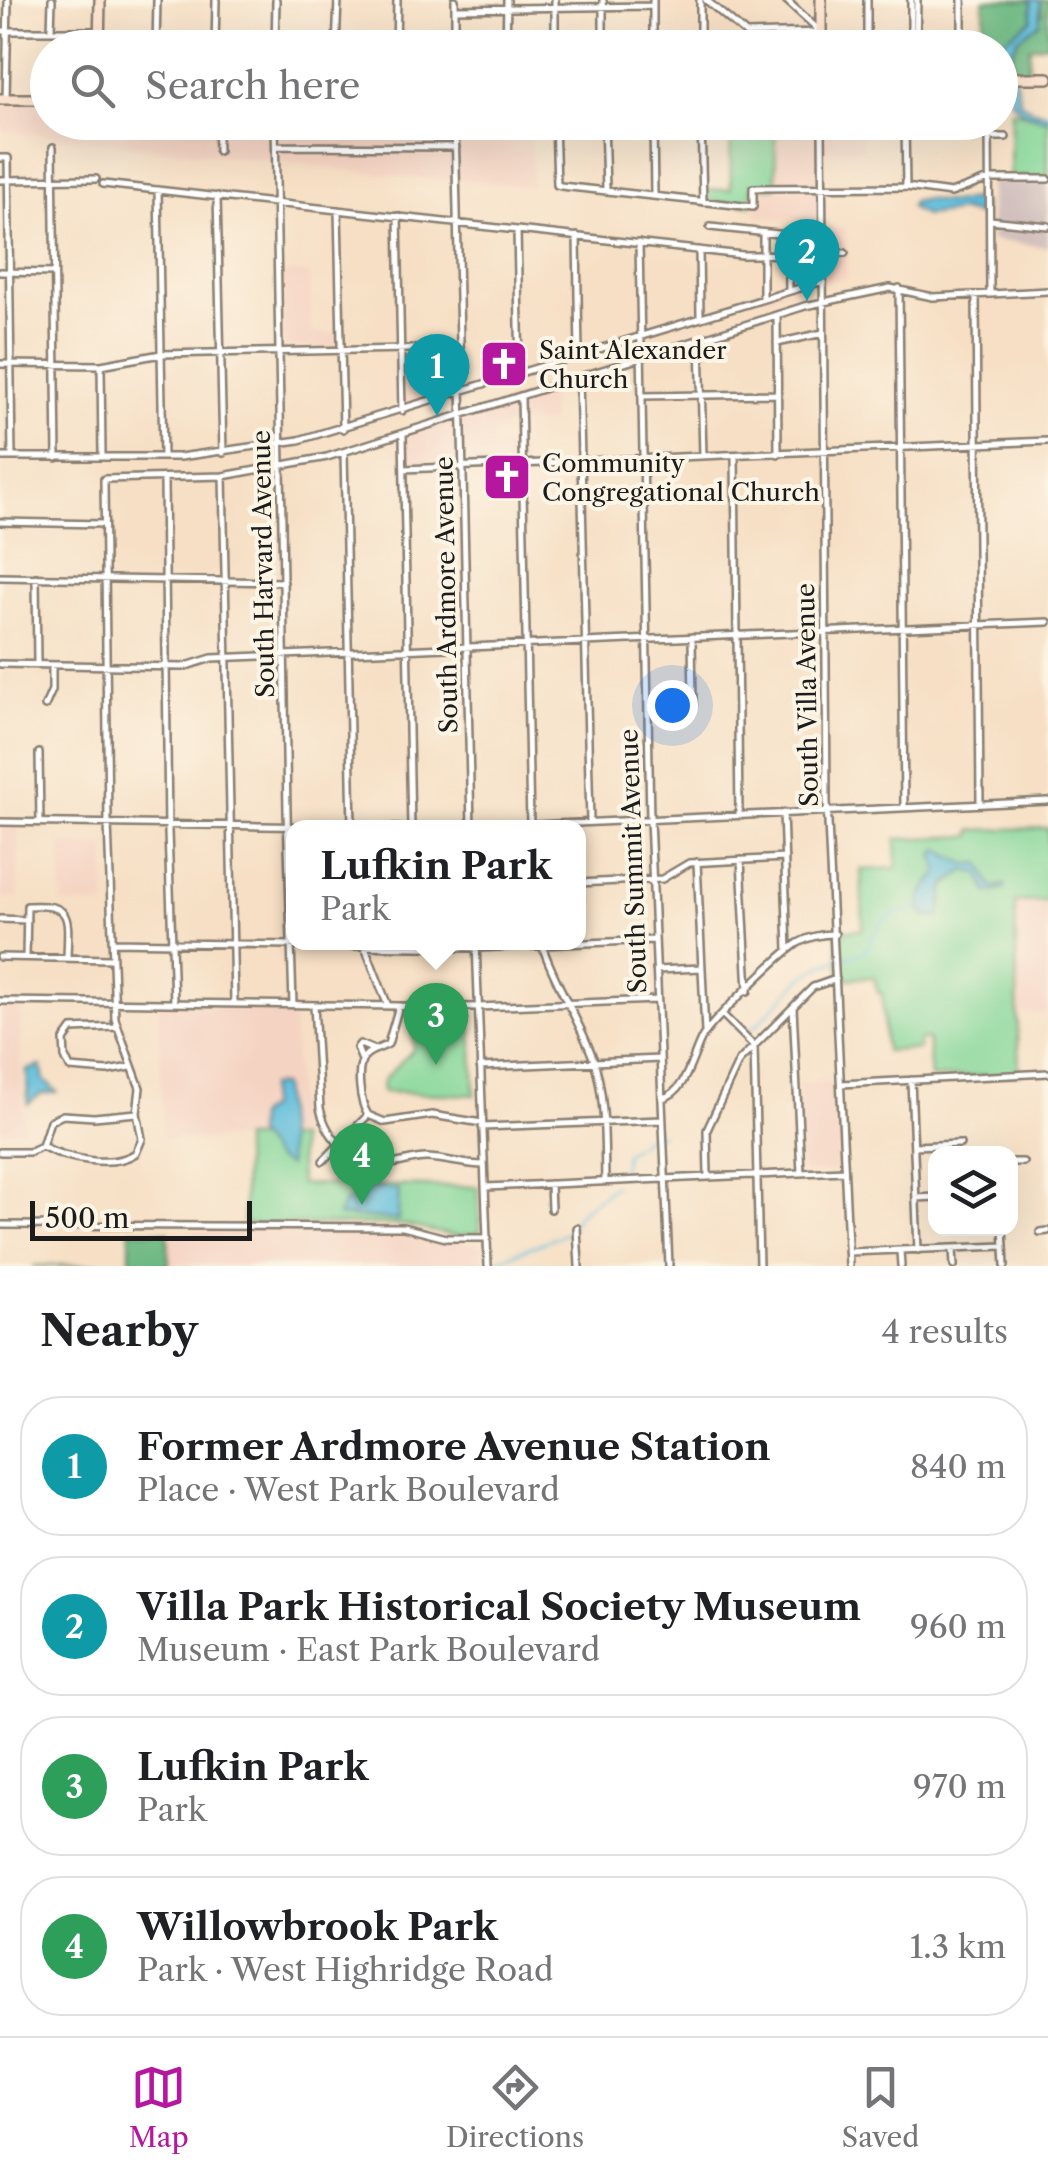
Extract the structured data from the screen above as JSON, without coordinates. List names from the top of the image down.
{
  "streets": {
    "street": [
      "South Harvard Avenue",
      "South Ardmore Avenue",
      "South Villa Avenue",
      "South Summit Avenue"
    ]
  },
  "places": {
    "church": ["Saint Alexander Church", "Community Congregational Church"]
  },
  "scale_bar": "500 m",
  "page": {
    "search": "Search here",
    "pins": [
      "2",
      "1",
      "3",
      "4"
    ],
    "popup": ["Lufkin Park", "Park"],
    "scale": "500 m",
    "heading": ["Nearby", "4 results"],
    "list": [
      {
        "mark": "1",
        "name": "Former Ardmore Avenue Station",
        "note": "Place · West Park Boulevard",
        "value": "840 m"
      },
      {
        "mark": "2",
        "name": "Villa Park Historical Society Museum",
        "note": "Museum · East Park Boulevard",
        "value": "960 m"
      },
      {
        "mark": "3",
        "name": "Lufkin Park",
        "note": "Park",
        "value": "970 m"
      },
      {
        "mark": "4",
        "name": "Willowbrook Park",
        "note": "Park · West Highridge Road",
        "value": "1.3 km"
      }
    ],
    "nav": ["Map", "Directions", "Saved"]
  }
}
